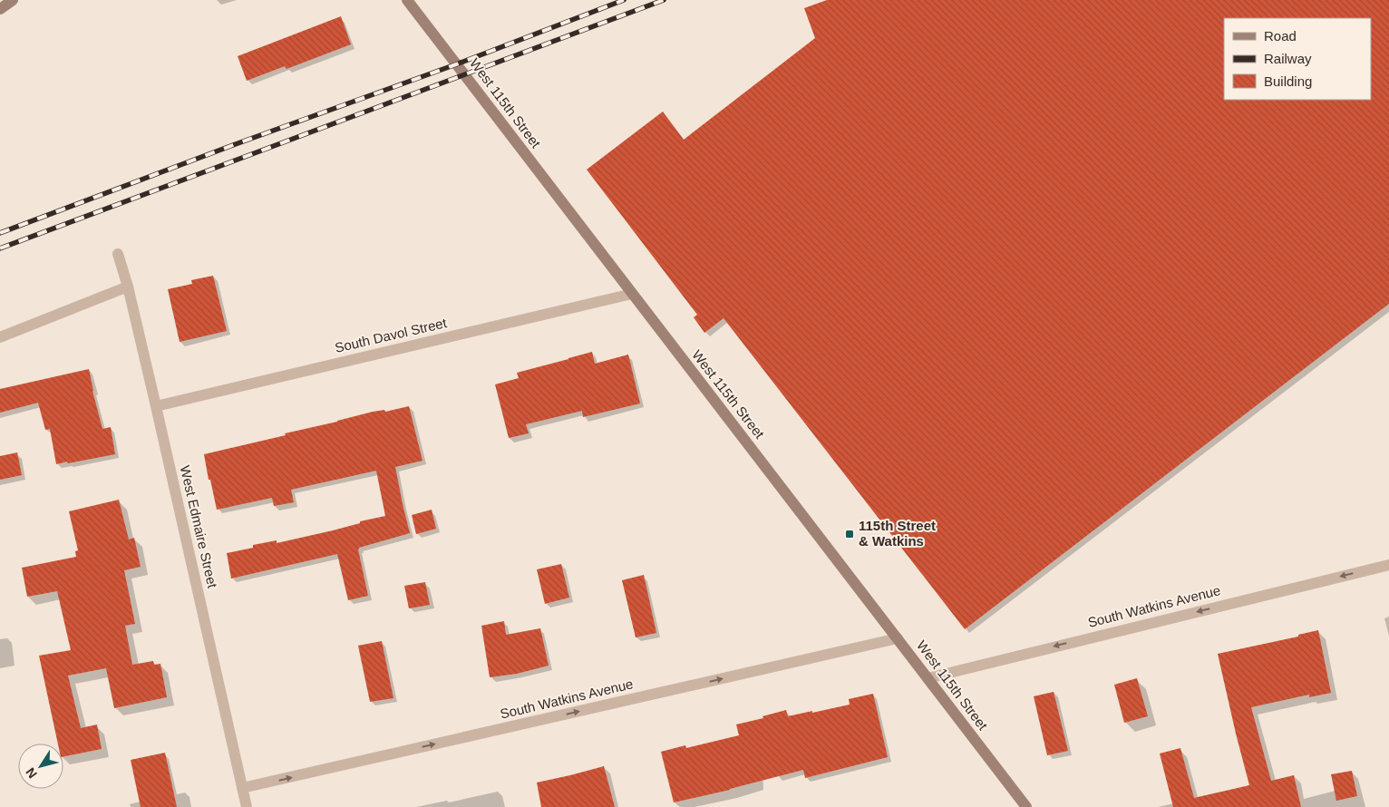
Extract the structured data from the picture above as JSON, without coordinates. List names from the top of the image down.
{
  "streets": {
    "street": [
      "West 115th Street",
      "South Davol Street",
      "West Edmaire Street",
      "South Watkins Avenue"
    ]
  },
  "crossings": [
    ["West 115th Street", "South Davol Street"],
    ["West 115th Street", "South Watkins Avenue"],
    ["South Davol Street", "West Edmaire Street"],
    ["West Edmaire Street", "South Watkins Avenue"]
  ],
  "places": {
    "transit": ["115th Street & Watkins"]
  },
  "legend": ["Road", "Railway", "Building"],
  "north": "bottom left"
}
